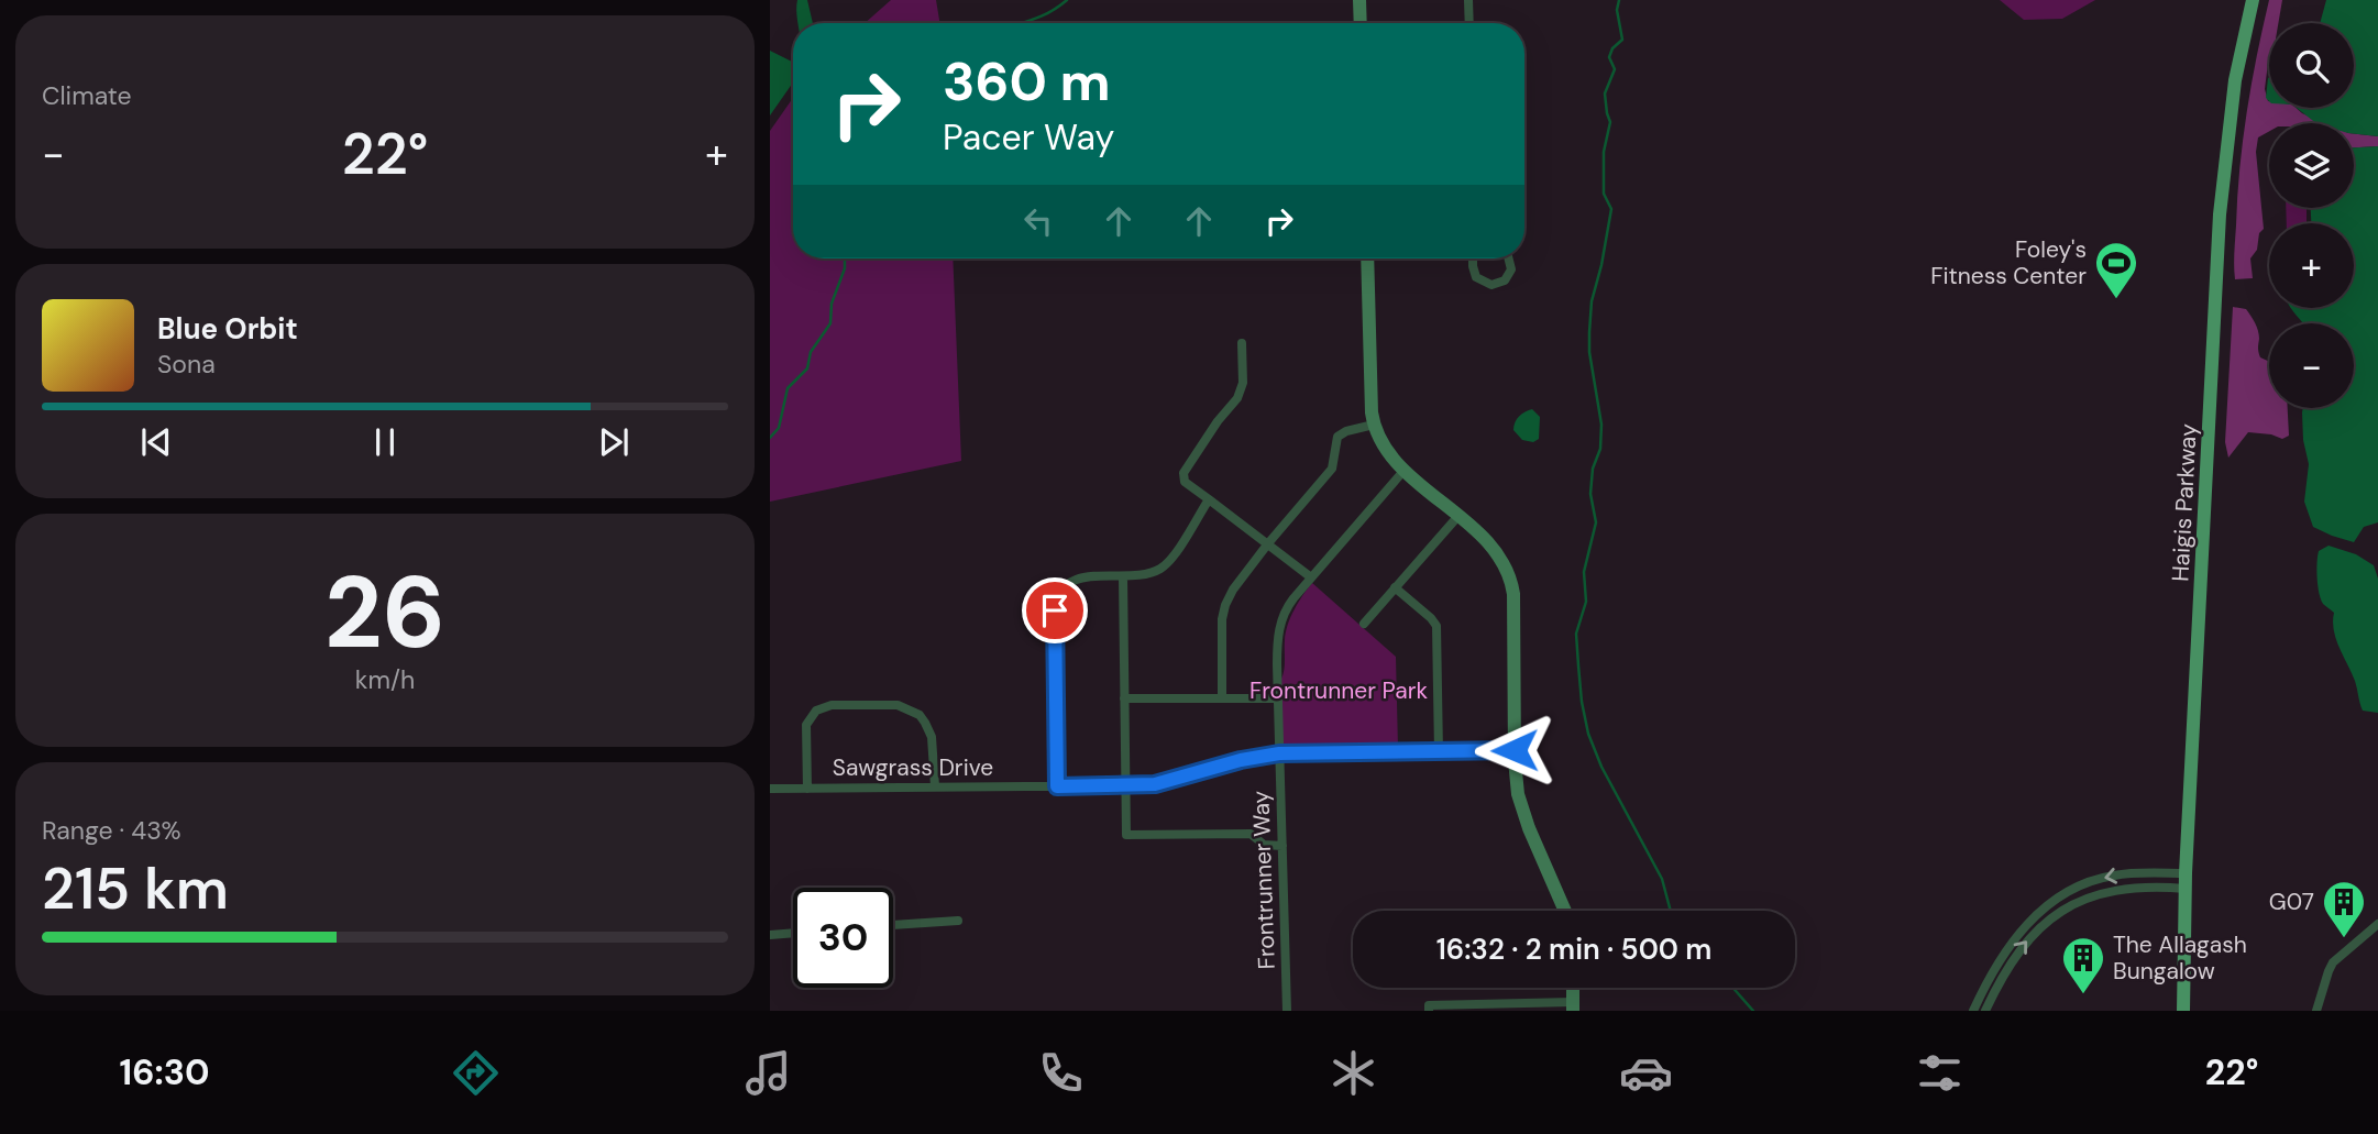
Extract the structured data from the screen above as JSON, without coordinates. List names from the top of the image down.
{
  "streets": {
    "main road": ["Haigis Parkway"],
    "street": ["Sawgrass Drive", "Frontrunner Way"]
  },
  "crossings": [
    ["Sawgrass Drive", "Frontrunner Way"]
  ],
  "parks": ["Frontrunner Park"],
  "places": {
    "sports": ["Foley's Fitness Center"],
    "building": ["G07", "The Allagash Bungalow"]
  },
  "page": {
    "tile": [
      "Climate",
      ["26", "km/h"],
      ["Range · 43%", "215 km"]
    ],
    "map_buttons": ["+", "−"],
    "turn": ["360 m", "Pacer Way"],
    "heat": ["−", "22°", "+"],
    "song": ["Blue Orbit", "Sona"],
    "limit": "30",
    "trip": "16:32 · 2 min · 500 m",
    "tabs": ["16:30", "22°"]
  }
}
